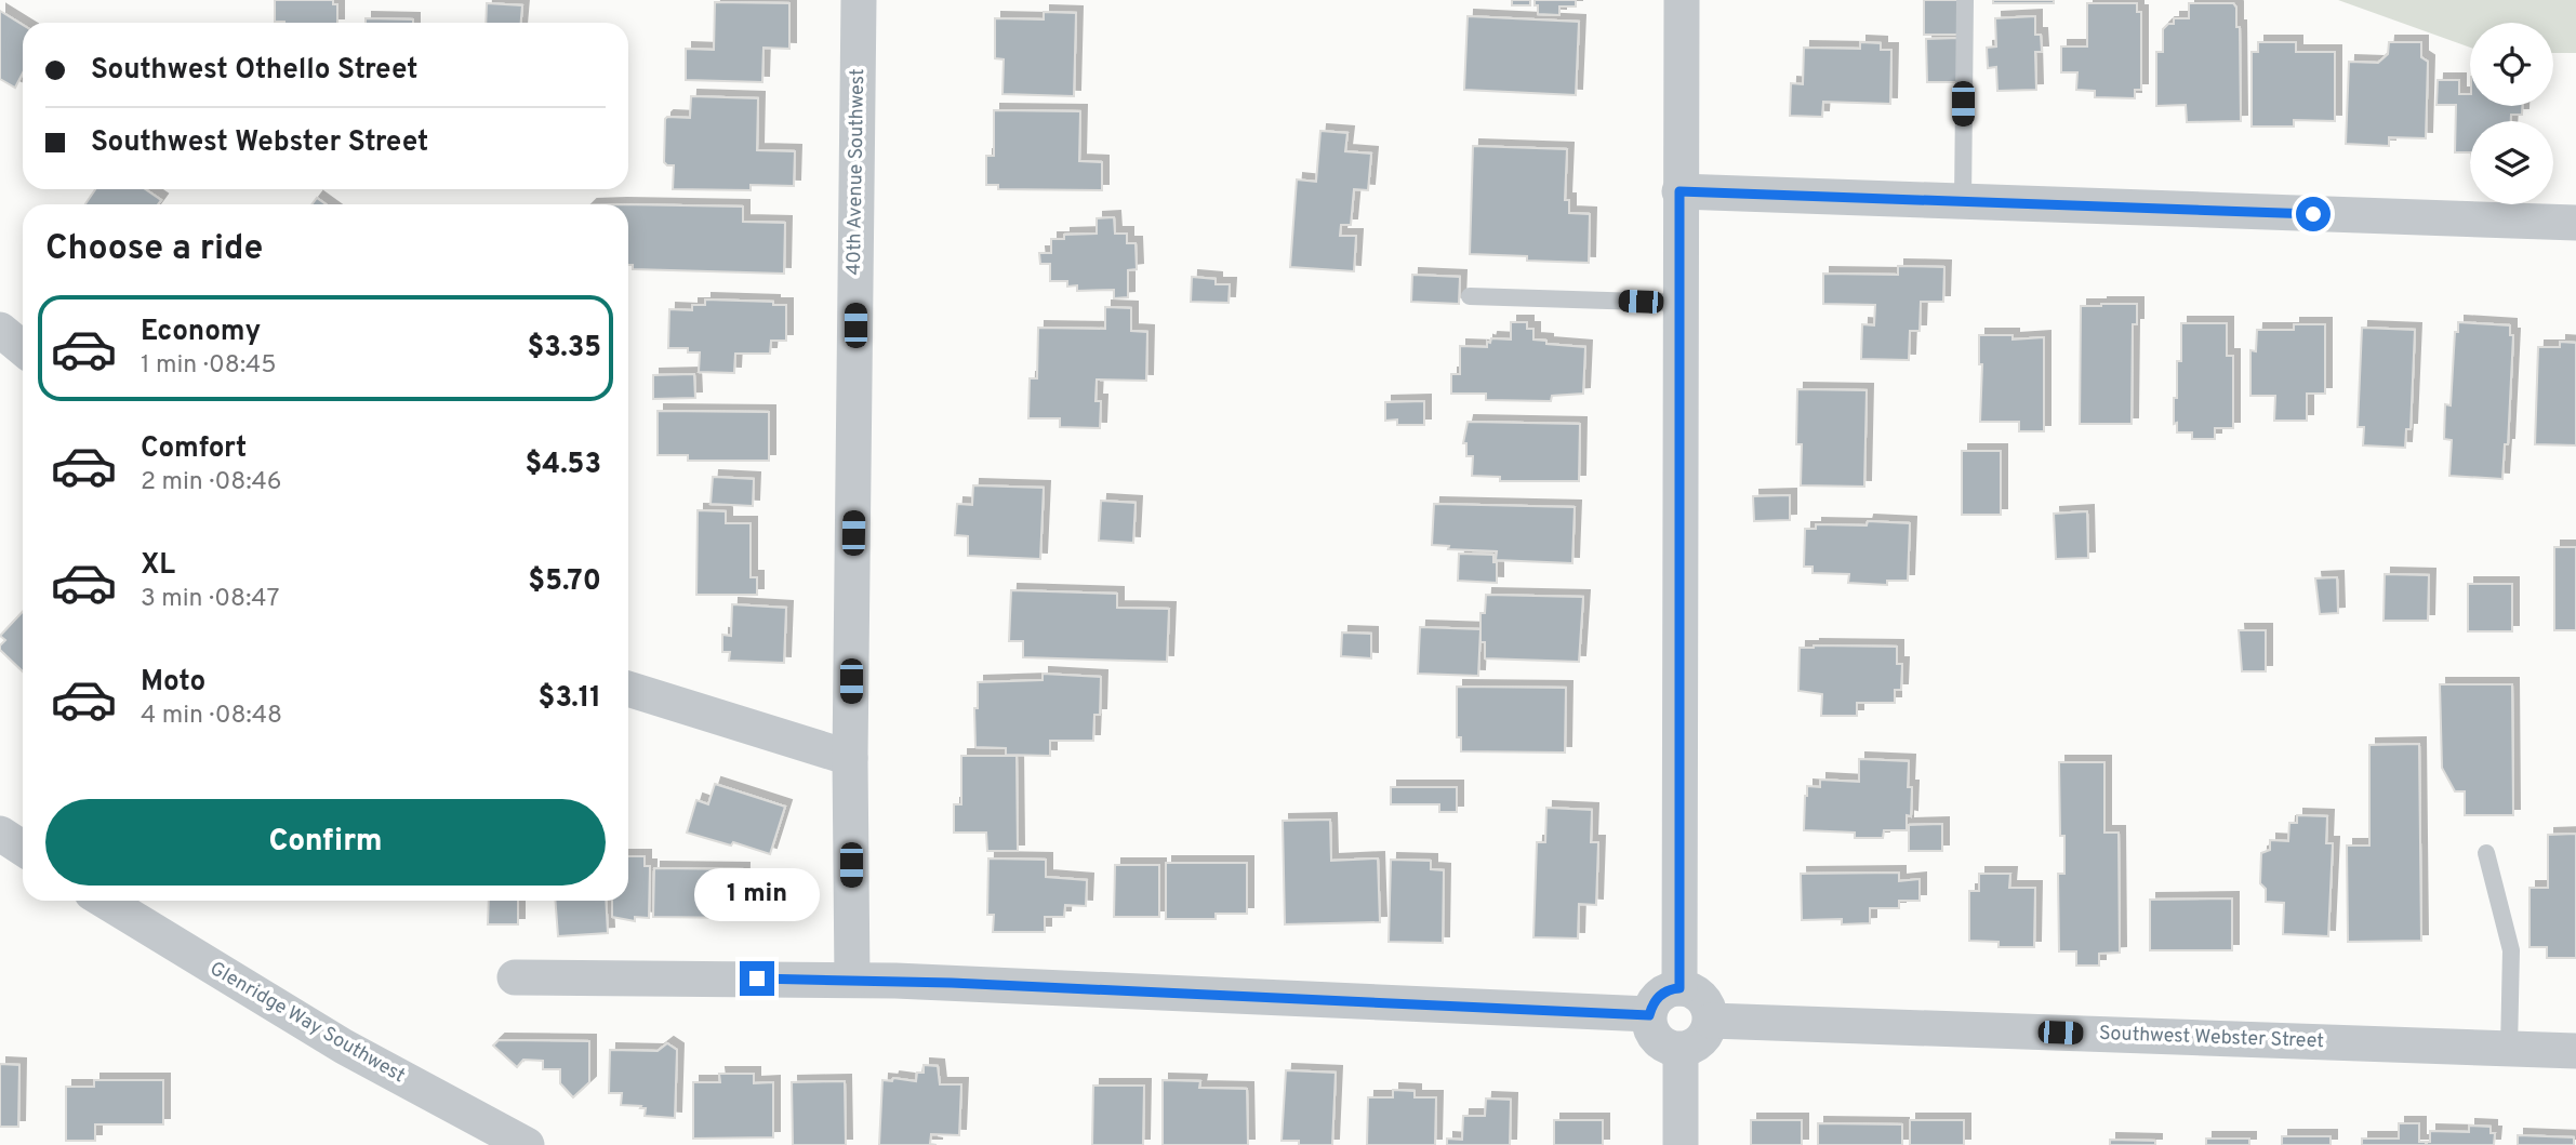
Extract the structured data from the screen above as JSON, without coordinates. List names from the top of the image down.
{
  "streets": {
    "street": ["40th Avenue Southwest", "Glenridge Way Southwest", "Southwest Webster Street"]
  },
  "page": {
    "banner": ["Southwest Othello Street", "Southwest Webster Street"],
    "heading": "Choose a ride",
    "list": [
      {
        "name": "Economy",
        "note": "1 min · 08:45",
        "value": "$3.35"
      },
      {
        "name": "Comfort",
        "note": "2 min · 08:46",
        "value": "$4.53"
      },
      {
        "name": "XL",
        "note": "3 min · 08:47",
        "value": "$5.70"
      },
      {
        "name": "Moto",
        "note": "4 min · 08:48",
        "value": "$3.11"
      }
    ],
    "buttons": "Confirm",
    "bubble": "1 min"
  }
}
